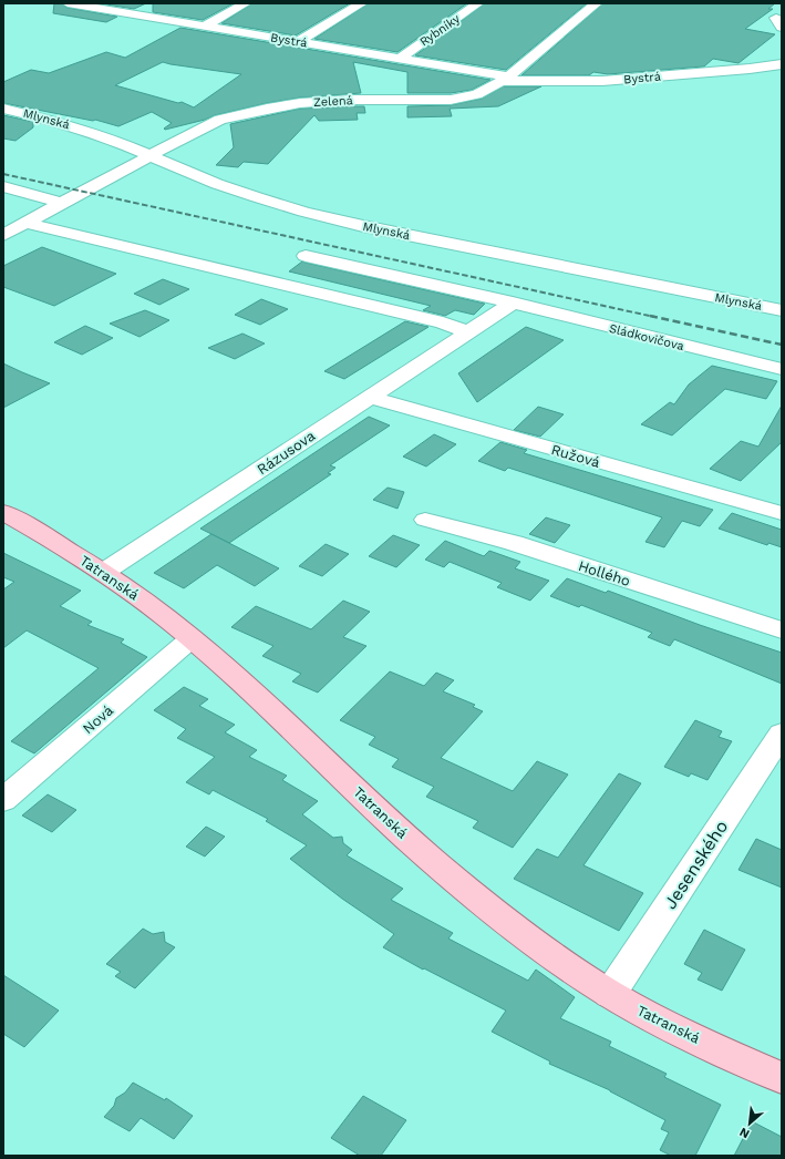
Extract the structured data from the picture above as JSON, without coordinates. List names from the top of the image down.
{
  "streets": {
    "main road": ["Tatranská"],
    "street": [
      "Rybníky",
      "Bystrá",
      "Zelená",
      "Mlynská",
      "Sládkovičova",
      "Rázusova",
      "Ružová",
      "Hollého",
      "Nová",
      "Jesenského"
    ]
  },
  "crossings": [
    ["Rybníky", "Bystrá"],
    ["Bystrá", "Zelená"],
    ["Zelená", "Mlynská"],
    ["Sládkovičova", "Rázusova"],
    ["Rázusova", "Ružová"],
    ["Rázusova", "Tatranská"],
    ["Tatranská", "Nová"],
    ["Tatranská", "Jesenského"]
  ],
  "north": "bottom left"
}
